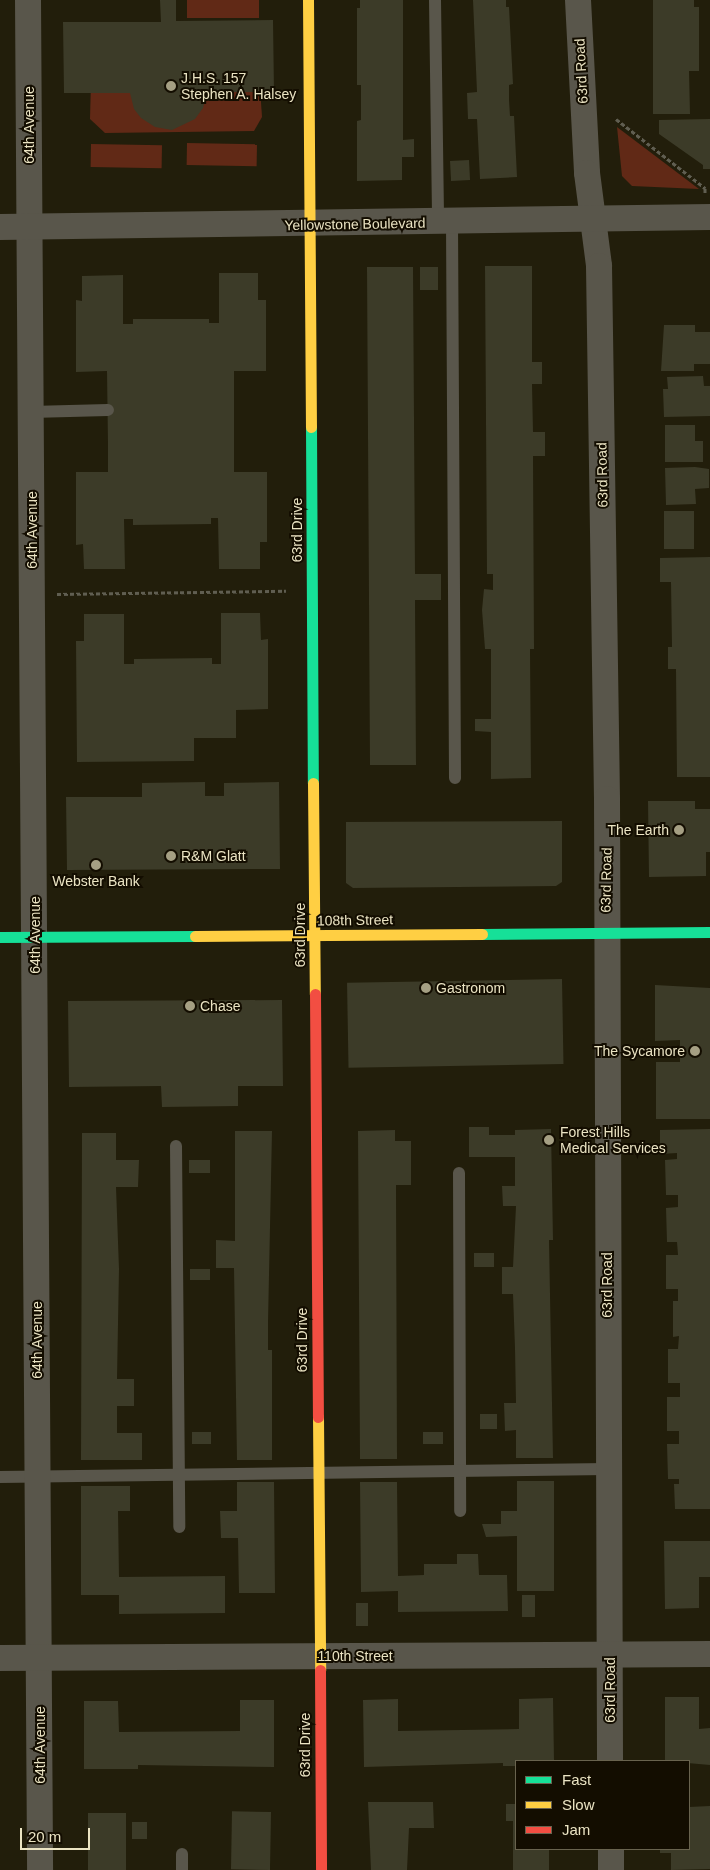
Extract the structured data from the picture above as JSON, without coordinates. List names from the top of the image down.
{
  "streets": {
    "street": [
      "63rd Road",
      "64th Avenue",
      "Yellowstone Boulevard",
      "63rd Drive",
      "108th Street",
      "110th Street"
    ]
  },
  "crossings": [
    ["63rd Road", "Yellowstone Boulevard"],
    ["63rd Road", "108th Street"],
    ["63rd Road", "110th Street"],
    ["64th Avenue", "Yellowstone Boulevard"],
    ["64th Avenue", "108th Street"],
    ["64th Avenue", "110th Street"],
    ["Yellowstone Boulevard", "63rd Drive"],
    ["63rd Drive", "108th Street"],
    ["63rd Drive", "110th Street"]
  ],
  "places": [
    "J.H.S. 157 Stephen A. Halsey",
    "The Earth",
    "R&M Glatt",
    "Webster Bank",
    "Gastronom",
    "Chase",
    "The Sycamore",
    "Forest Hills Medical Services"
  ],
  "legend": ["Fast", "Slow", "Jam"],
  "scale_bar": "20 m"
}
